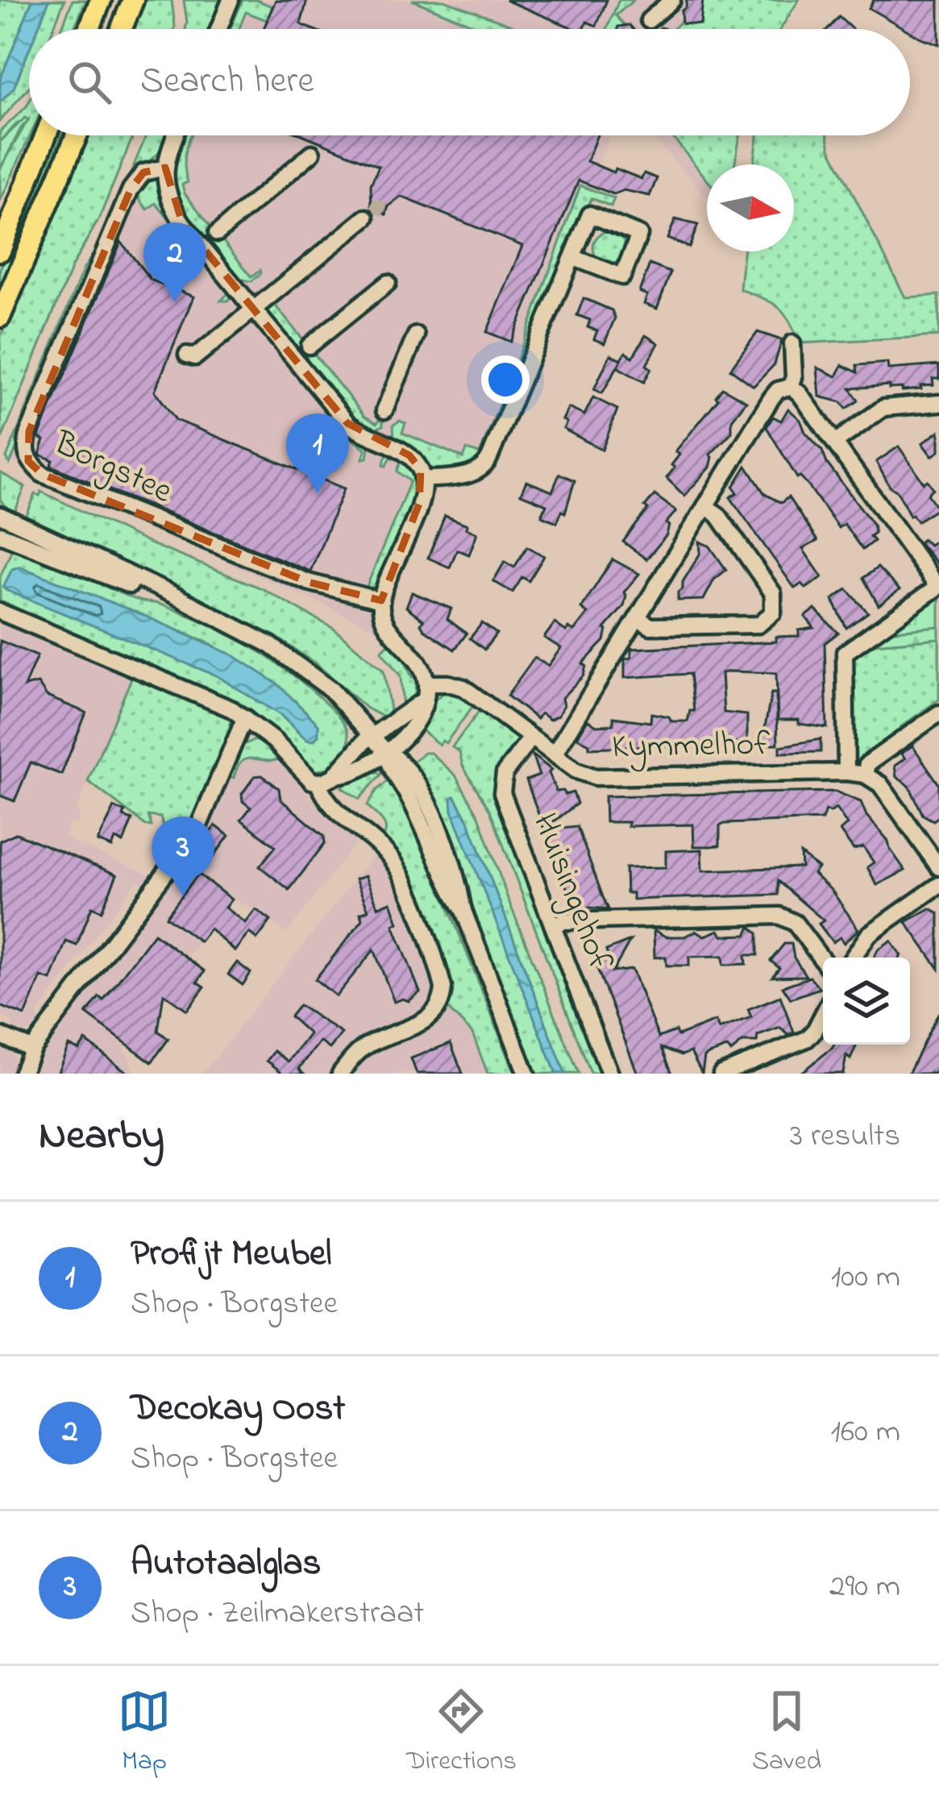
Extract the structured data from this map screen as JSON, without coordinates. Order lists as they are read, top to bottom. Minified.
{"streets":{"street":["Borgstee","Kymmelhof","Huisingehof"]},"crossings":[["Kymmelhof","Huisingehof"]],"north":"right","page":{"search":"Search here","pins":["2","1","3"],"heading":["Nearby","3 results"],"list":[{"mark":"1","name":"Profijt Meubel","note":"Shop · Borgstee","value":"100 m"},{"mark":"2","name":"Decokay Oost","note":"Shop · Borgstee","value":"160 m"},{"mark":"3","name":"Autotaalglas","note":"Shop · Zeilmakerstraat","value":"290 m"}],"nav":["Map","Directions","Saved"]}}
